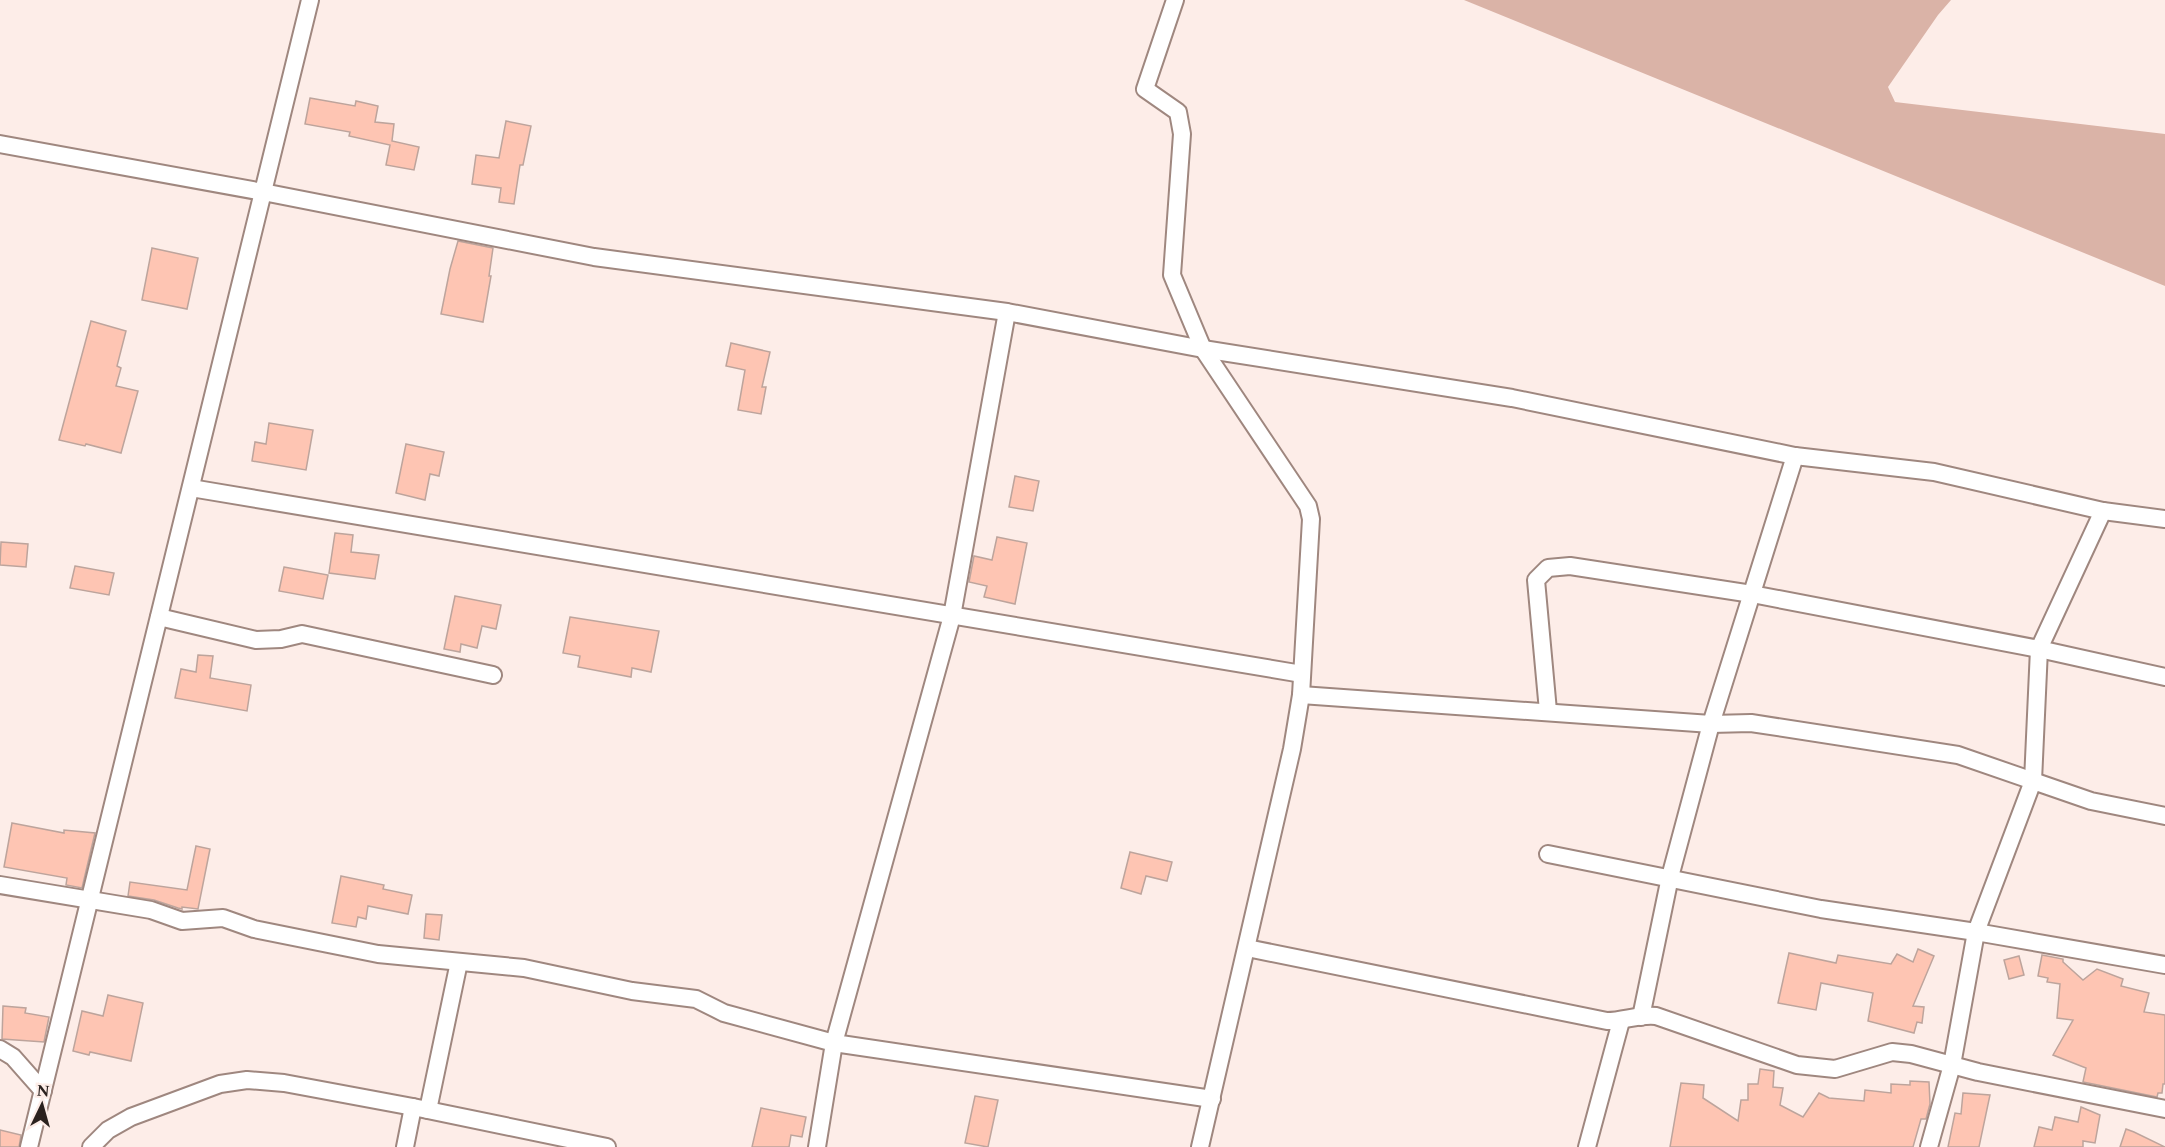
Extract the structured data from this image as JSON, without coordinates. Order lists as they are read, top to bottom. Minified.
{"north":"top"}
